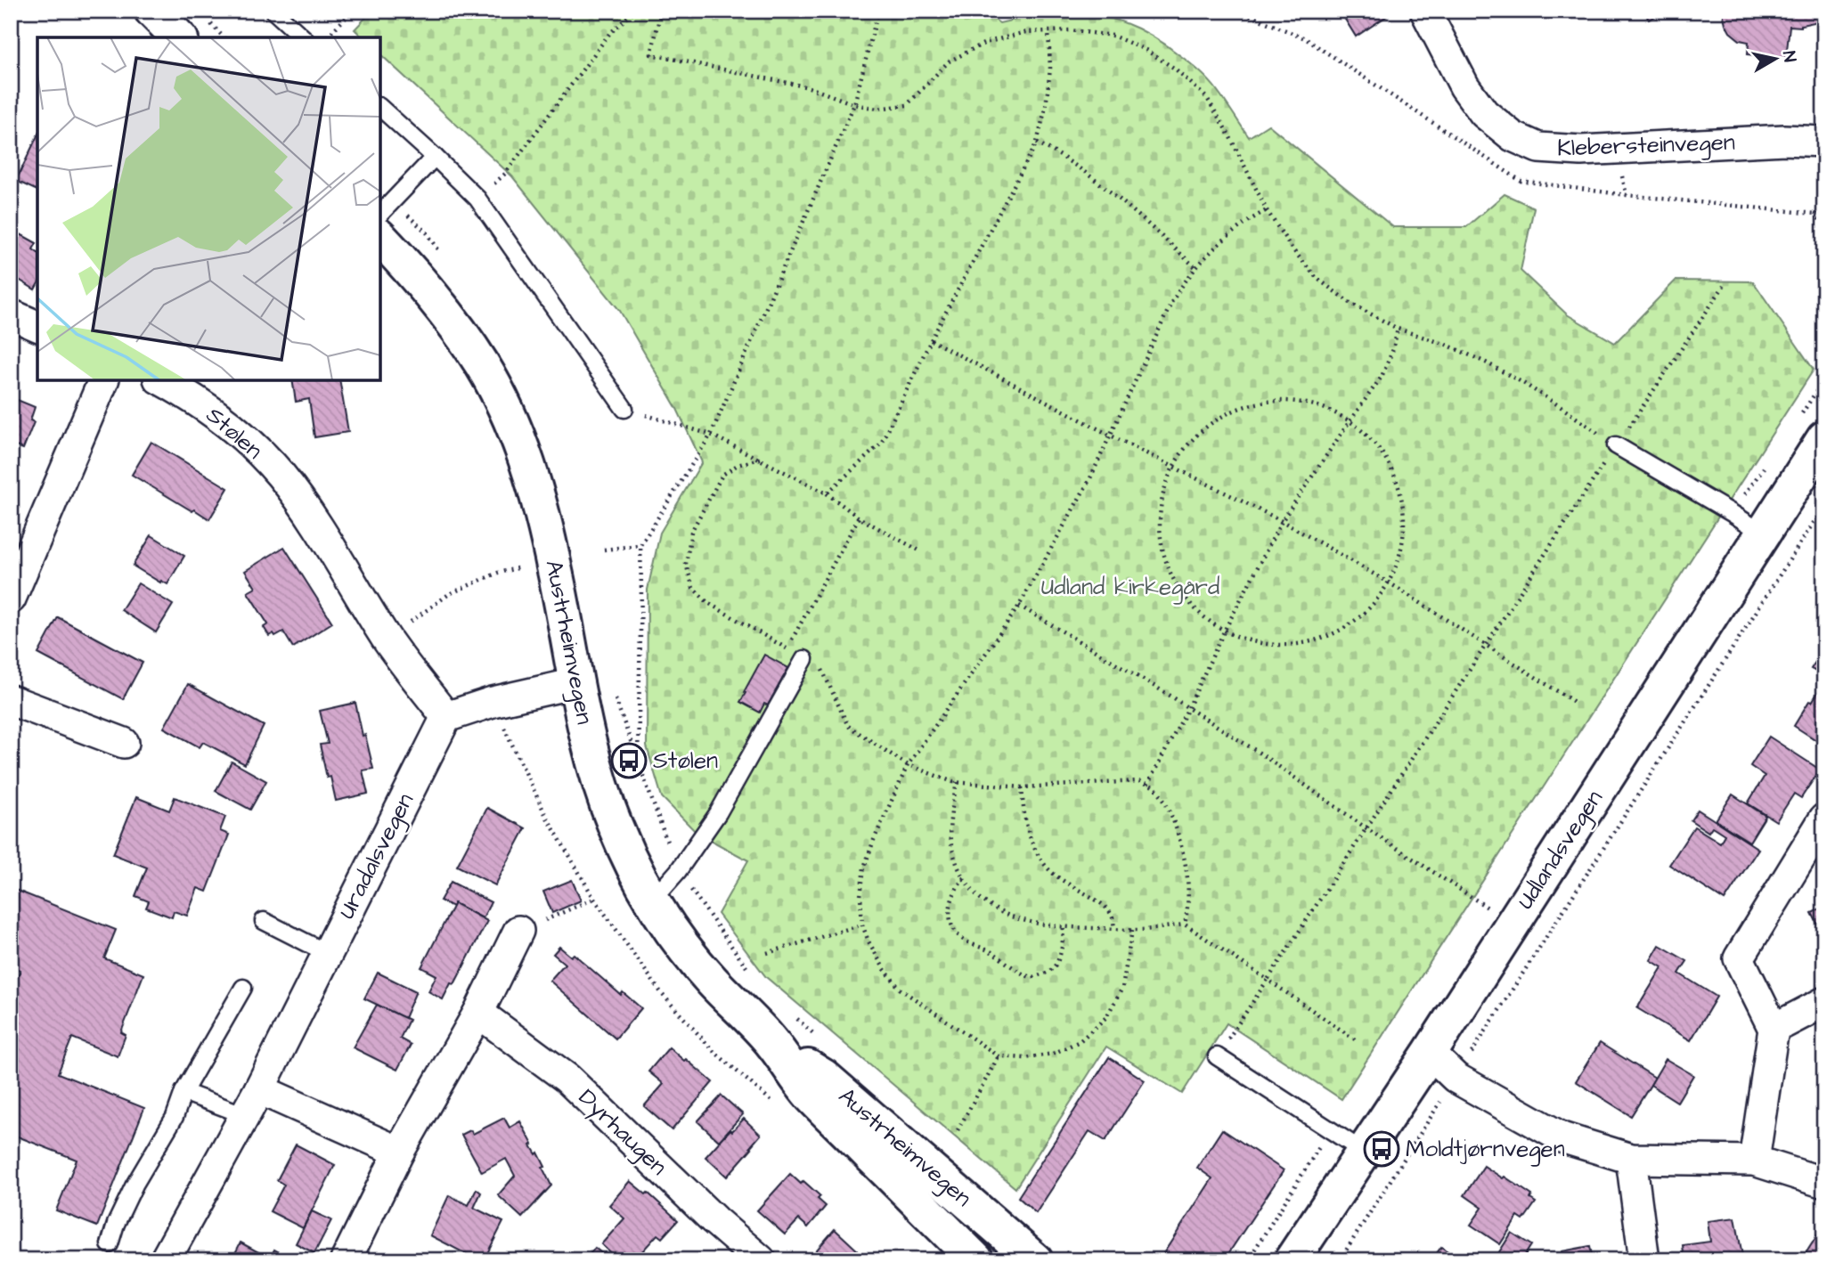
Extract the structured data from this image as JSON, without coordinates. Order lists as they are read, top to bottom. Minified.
{"streets":{"main road":["Austrheimvegen","Udlandsvegen"],"street":["Klebersteinvegen","Stølen","Uradalsvegen","Dyrhaugen"]},"crossings":[["Stølen","Uradalsvegen"]],"parks":["Udland kirkegård"],"places":{"bus stop":["Stølen","Moldtjørnvegen"]},"north":"right"}
